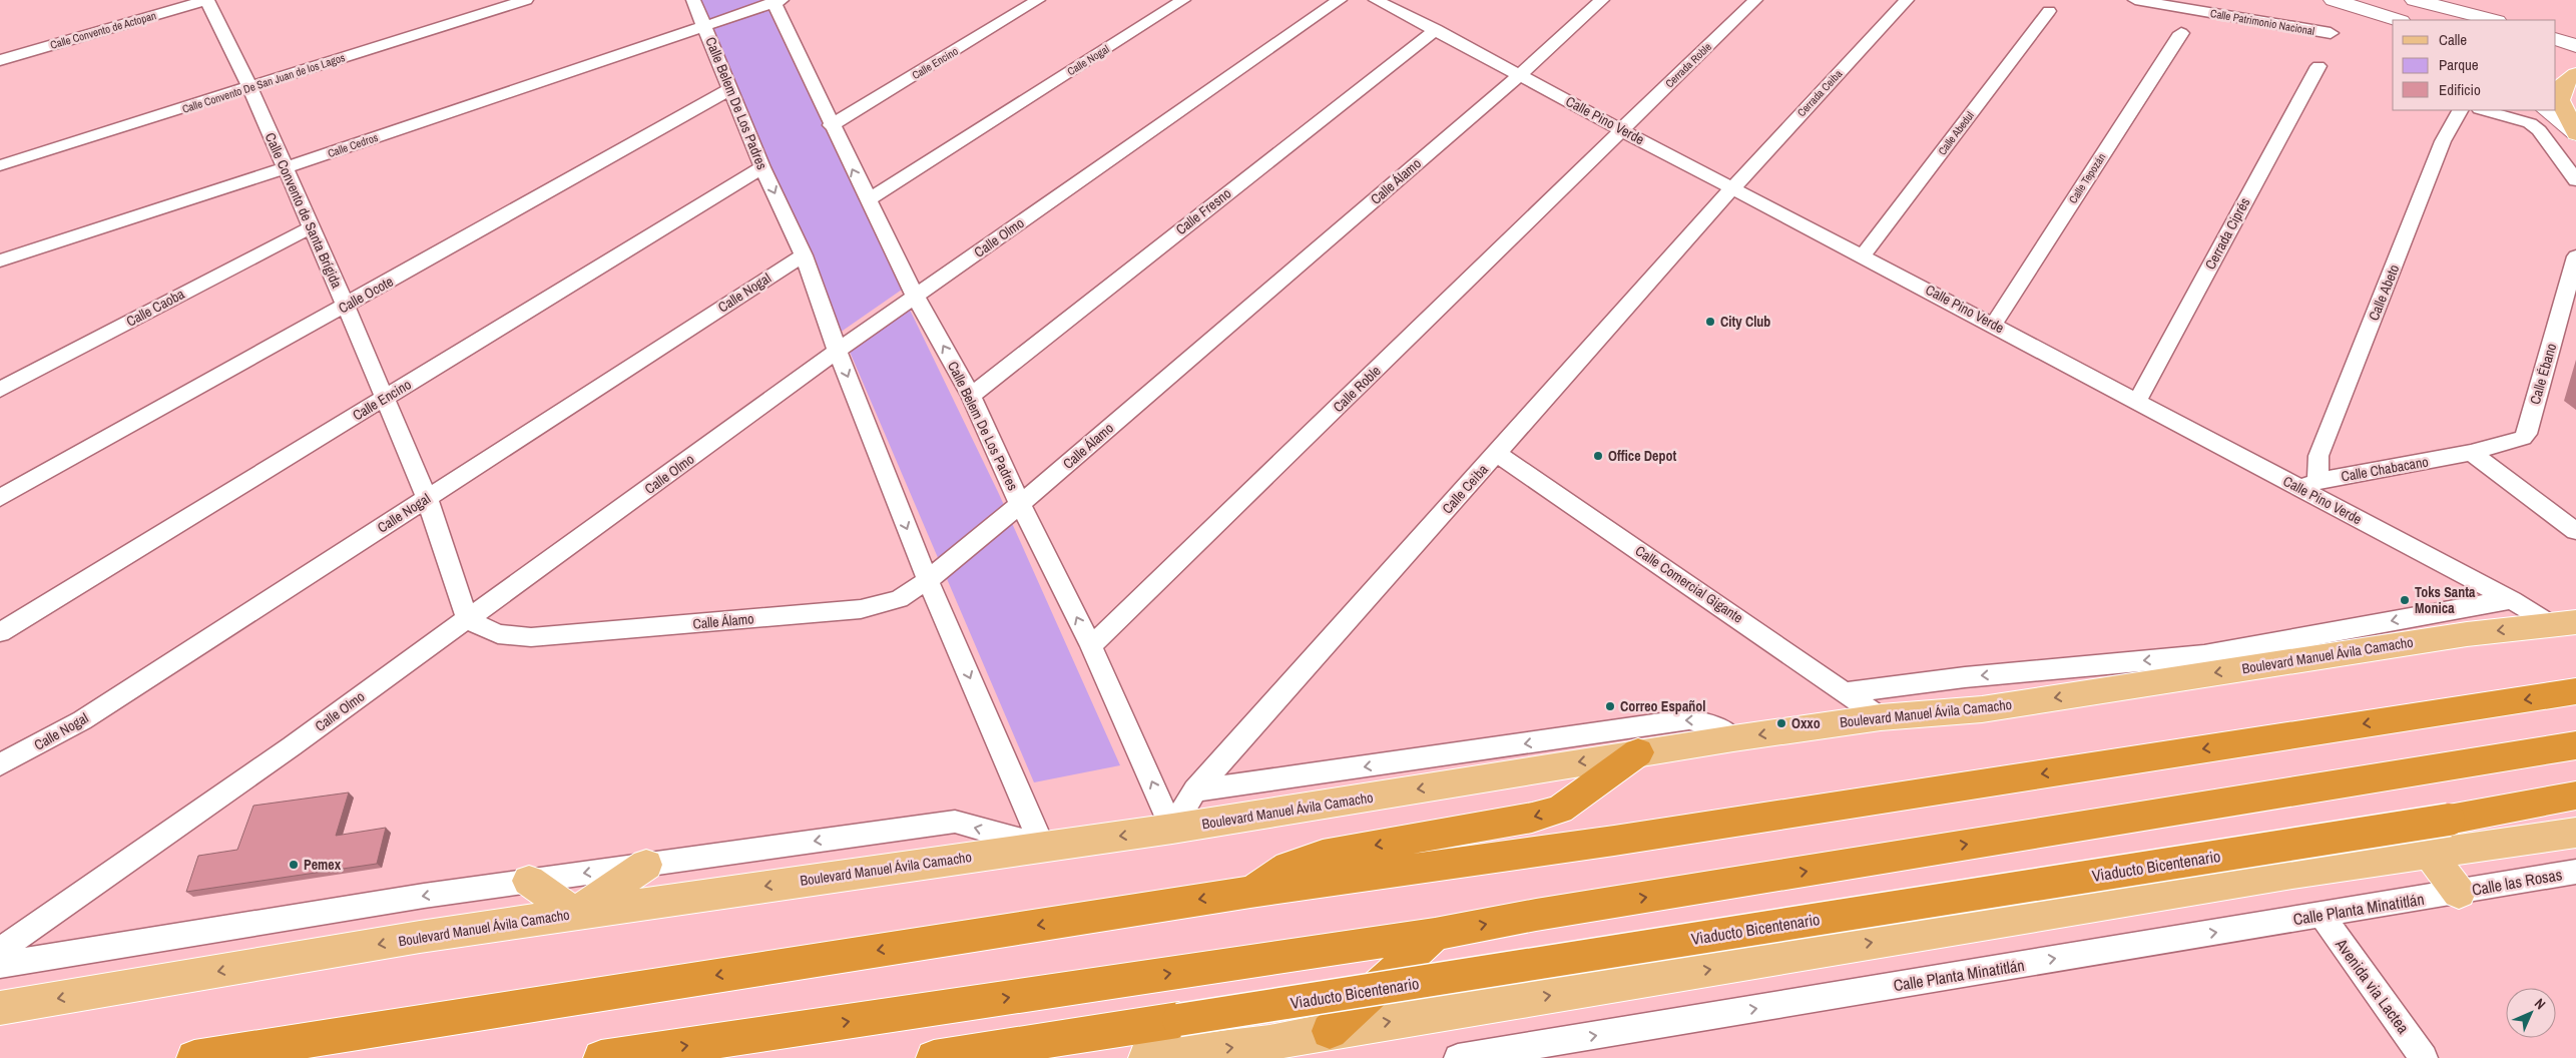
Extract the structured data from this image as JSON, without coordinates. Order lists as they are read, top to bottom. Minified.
{"streets":{"highway":["Viaducto Bicentenario"],"main road":["Boulevard Manuel Ávila Camacho"],"street":["Calle Patrimonio Nacional","Calle Convento de Actopan","Calle Nogal","Calle Encino","Cerrada Roble","Calle Convento De San Juan de los Lagos","Cerrada Ceiba","Calle Belem De Los Padres","Calle Pino Verde","Calle Abedul","Calle Cedros","Calle Tepozán","Calle Álamo","Calle Convento de Santa Brígida","Calle Fresno","Cerrada Ciprés","Calle Olmo","Calle Abeto","Calle Ocote","Calle Caoba","Calle Ébano","Calle Roble","Calle Chabacano","Calle Ceiba","Calle Comercial Gigante","Calle las Rosas","Calle Planta Minatitlán","Avenida via Lactea"]},"crossings":[["Calle Convento de Actopan","Calle Convento de Santa Brígida"],["Calle Nogal","Calle Belem De Los Padres"],["Calle Nogal","Calle Convento de Santa Brígida"],["Calle Encino","Calle Belem De Los Padres"],["Calle Encino","Calle Convento de Santa Brígida"],["Cerrada Roble","Calle Pino Verde"],["Cerrada Roble","Calle Roble"],["Calle Convento De San Juan de los Lagos","Calle Convento de Santa Brígida"],["Cerrada Ceiba","Calle Pino Verde"],["Cerrada Ceiba","Calle Ceiba"],["Calle Belem De Los Padres","Calle Cedros"],["Calle Belem De Los Padres","Calle Álamo"],["Calle Belem De Los Padres","Calle Fresno"],["Calle Belem De Los Padres","Calle Olmo"],["Calle Belem De Los Padres","Calle Ocote"],["Calle Belem De Los Padres","Calle Roble"],["Calle Belem De Los Padres","Calle Ceiba"],["Calle Belem De Los Padres","Boulevard Manuel Ávila Camacho"],["Calle Pino Verde","Calle Abedul"],["Calle Pino Verde","Calle Tepozán"],["Calle Pino Verde","Calle Álamo"],["Calle Pino Verde","Calle Fresno"],["Calle Pino Verde","Cerrada Ciprés"],["Calle Pino Verde","Calle Abeto"],["Calle Pino Verde","Calle Roble"],["Calle Pino Verde","Calle Chabacano"],["Calle Pino Verde","Calle Ceiba"],["Calle Pino Verde","Boulevard Manuel Ávila Camacho"],["Calle Cedros","Calle Convento de Santa Brígida"],["Calle Álamo","Calle Convento de Santa Brígida"],["Calle Álamo","Calle Olmo"],["Calle Convento de Santa Brígida","Calle Olmo"],["Calle Convento de Santa Brígida","Calle Ocote"],["Calle Convento de Santa Brígida","Calle Caoba"],["Calle Abeto","Calle Chabacano"],["Calle Ébano","Calle Chabacano"],["Calle Ceiba","Calle Comercial Gigante"],["Calle Ceiba","Boulevard Manuel Ávila Camacho"],["Calle Comercial Gigante","Boulevard Manuel Ávila Camacho"],["Calle las Rosas","Calle Planta Minatitlán"],["Calle Planta Minatitlán","Avenida via Lactea"]],"one_way":["Calle Planta Minatitlán"],"places":["City Club","Office Depot","Toks Santa Monica","Correo Español","Oxxo","Pemex"],"legend":["Calle","Parque","Edificio"],"north":"top right"}
